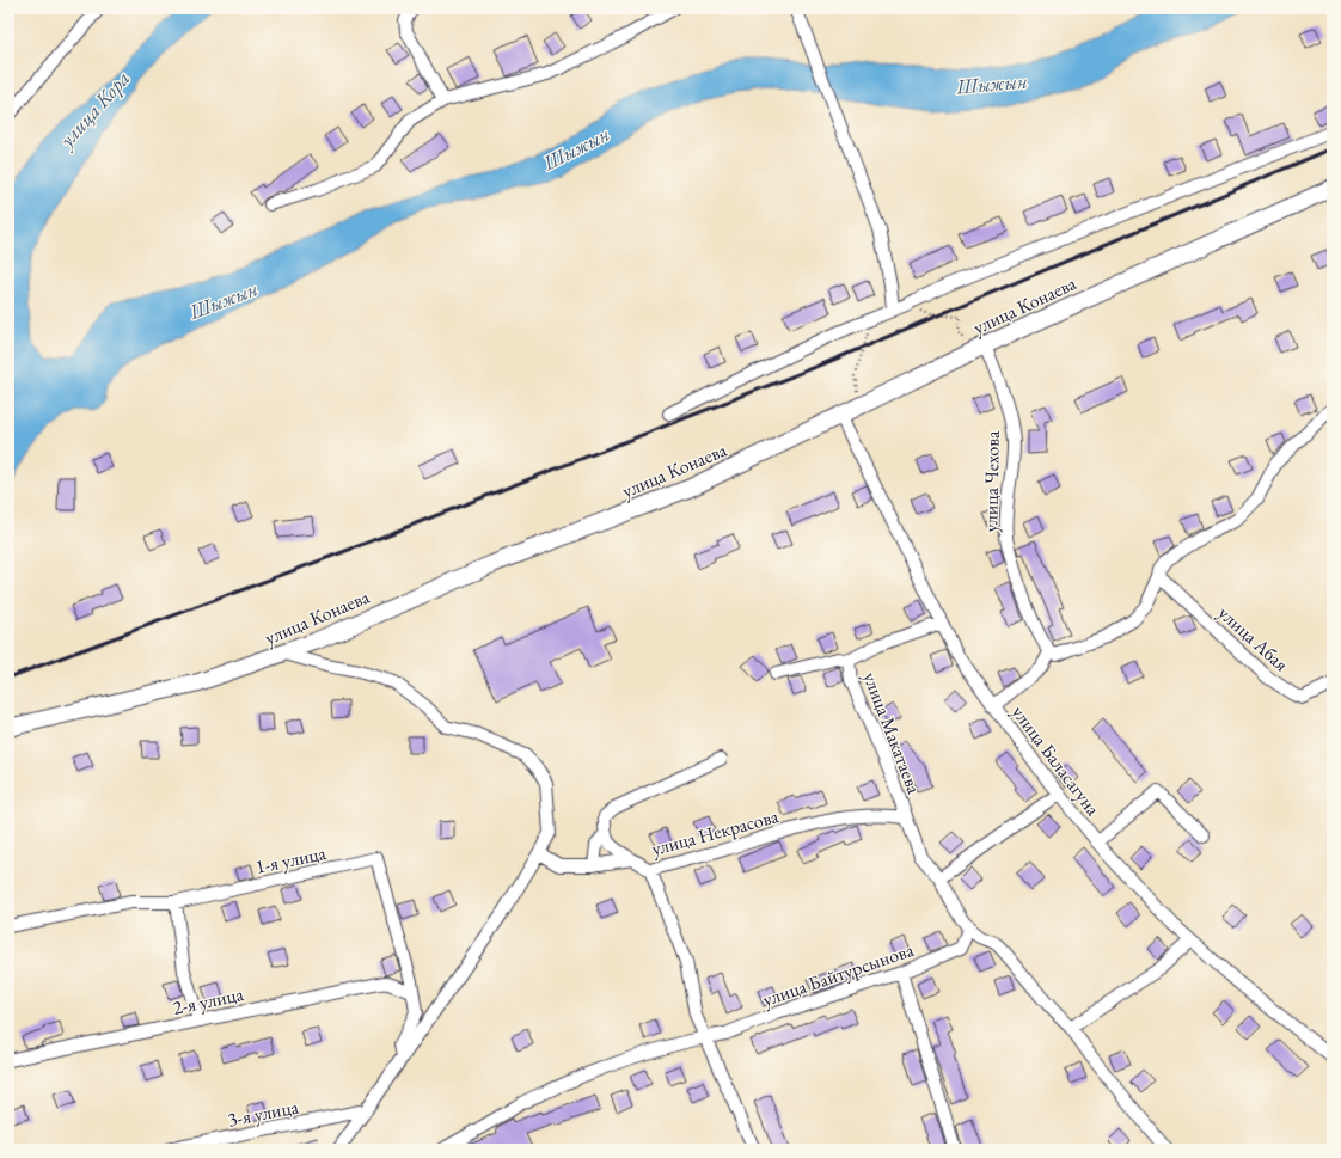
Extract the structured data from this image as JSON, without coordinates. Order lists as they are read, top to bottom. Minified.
{"streets":{"street":["улица Конаева","улица Чехова","улица Абая","улица Макатаева","улица Баласагуна","улица Некрасова","1-я улица","улица Байтурсынова","2-я улица","3-я улица"]},"crossings":[["улица Конаева","улица Чехова"],["улица Конаева","улица Баласагуна"],["улица Макатаева","улица Баласагуна"],["улица Макатаева","улица Некрасова"],["улица Макатаева","улица Байтурсынова"],["1-я улица","2-я улица"]],"water":["Шыжын","улица Кора"]}
